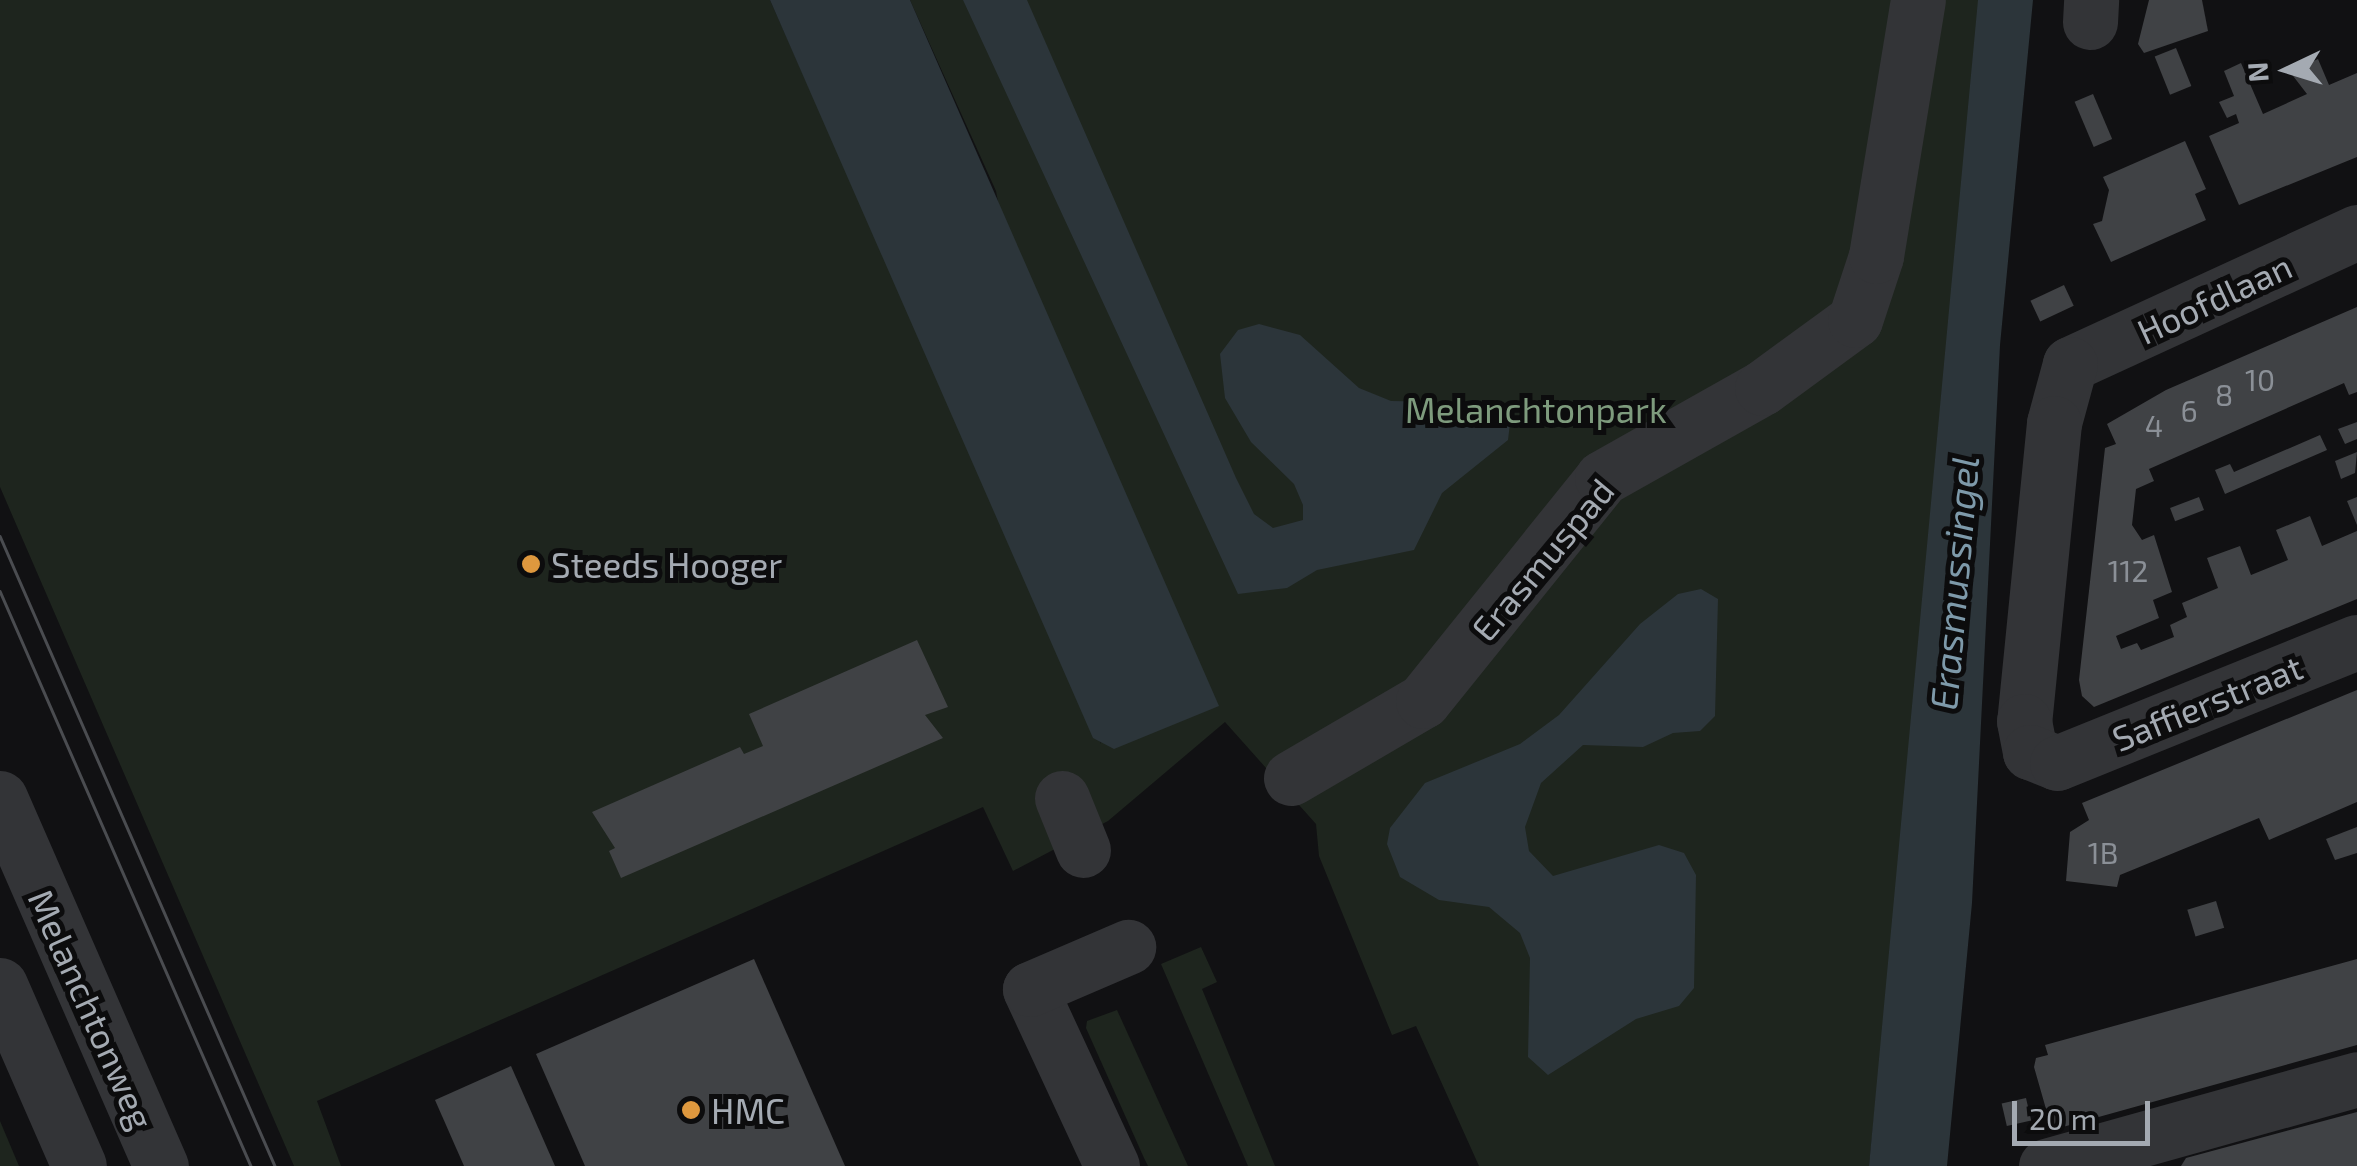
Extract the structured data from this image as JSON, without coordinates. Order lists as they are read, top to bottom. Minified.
{"streets":{"street":["Hoofdlaan","Erasmuspad","Saffierstraat","Melanchtonweg"]},"crossings":[["Hoofdlaan","Saffierstraat"]],"water":["Erasmussingel"],"parks":["Melanchtonpark"],"places":["Steeds Hooger","HMC"],"house_numbers":["10","8","6","4","112","1B"],"scale_bar":"20 m","north":"left"}
